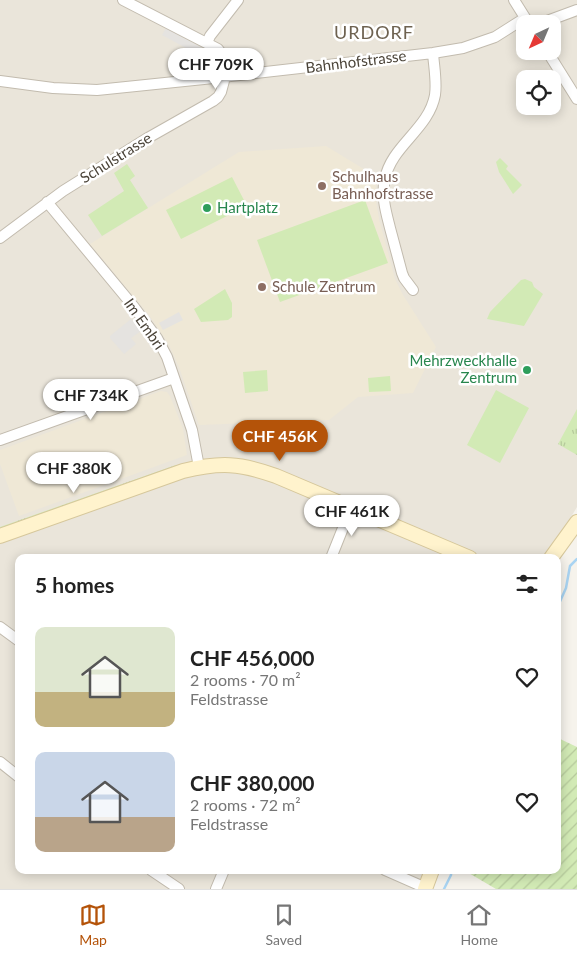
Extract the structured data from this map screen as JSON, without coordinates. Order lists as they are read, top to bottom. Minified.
{"streets":{"street":["Bahnhofstrasse","Schulstrasse","Im Embri"]},"crossings":[["Bahnhofstrasse","Schulstrasse"],["Schulstrasse","Im Embri"]],"districts":["URDORF"],"places":["Schulhaus Bahnhofstrasse","Hartplatz","Schule Zentrum","Mehrzweckhalle Zentrum"],"north":"bottom left","page":{"price":["CHF 709K","CHF 734K","CHF 456K","CHF 380K","CHF 461K"],"heading":"5 homes","list":[{"name":"CHF 456,000","note":"2 rooms · 70 m² · Feldstrasse"},{"name":"CHF 380,000","note":"2 rooms · 72 m² · Feldstrasse"}],"tabs":["Map","Saved","Home"]}}
